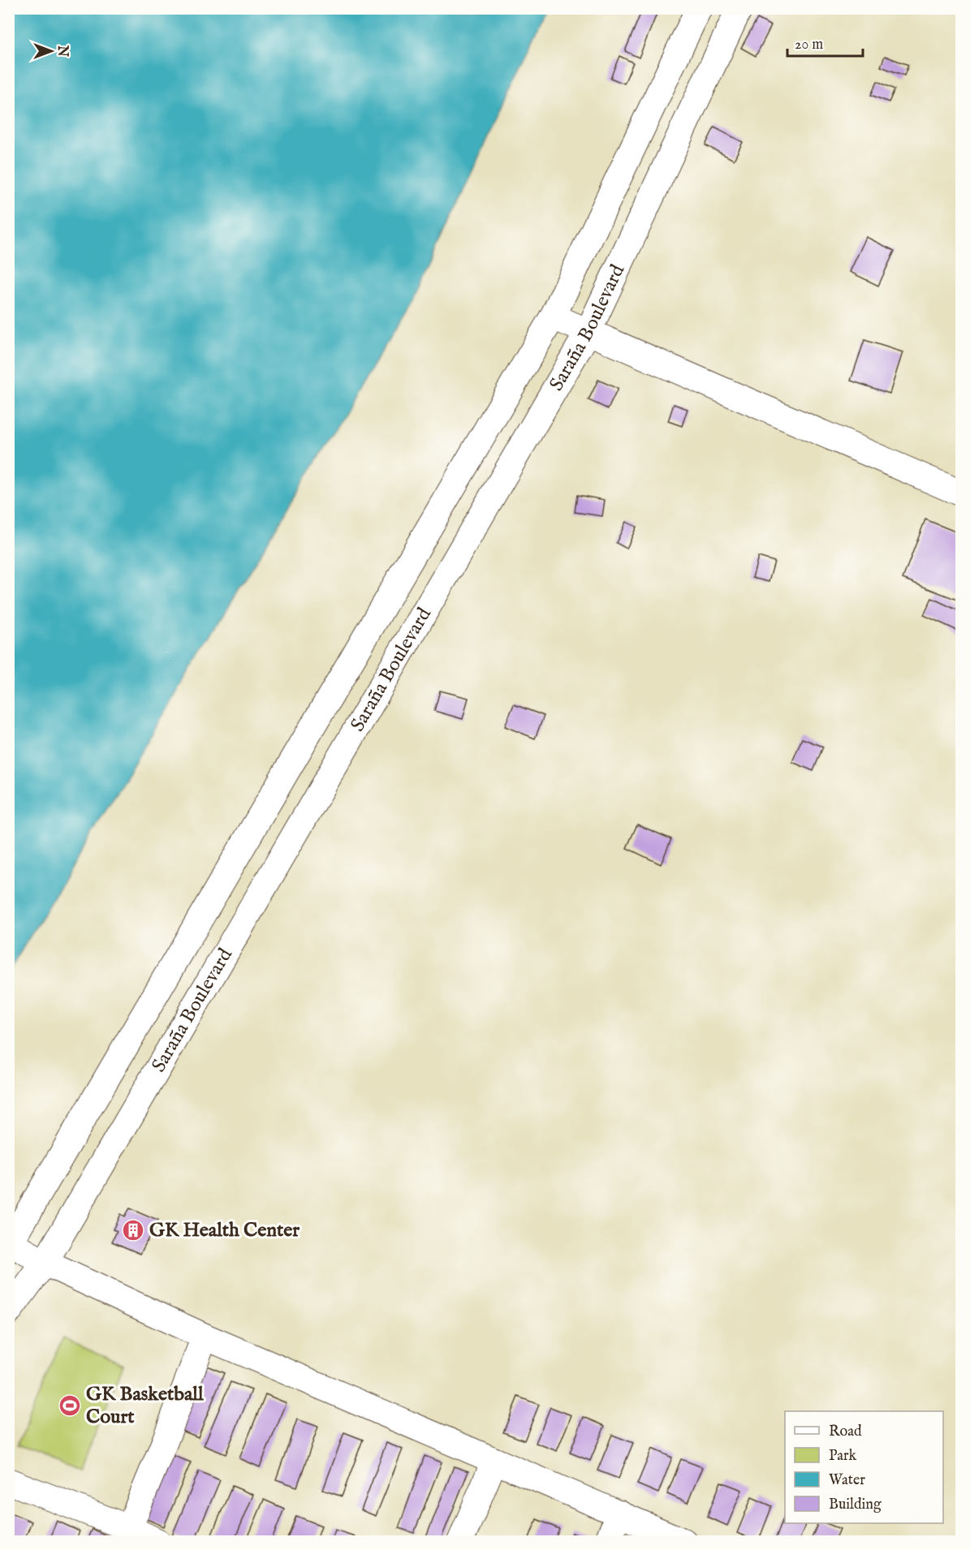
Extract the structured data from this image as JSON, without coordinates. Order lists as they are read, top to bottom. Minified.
{"streets":{"street":["Saraña Boulevard"]},"places":{"building":["GK Health Center"],"sports":["GK Basketball Court"]},"legend":["Road","Park","Water","Building"],"scale_bar":"20 m","north":"right"}
